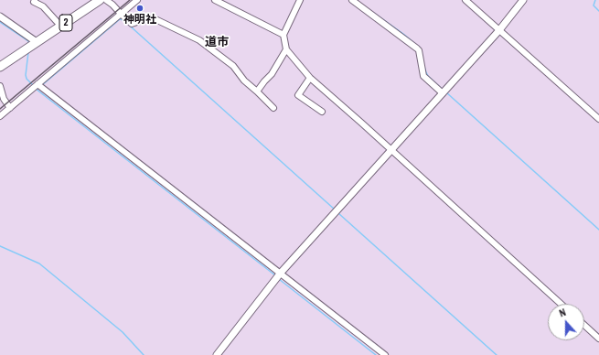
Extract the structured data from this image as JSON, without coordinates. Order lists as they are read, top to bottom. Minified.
{"streets":{"main road":["2"]},"districts":["道市"],"places":["神明社"],"north":"top"}
